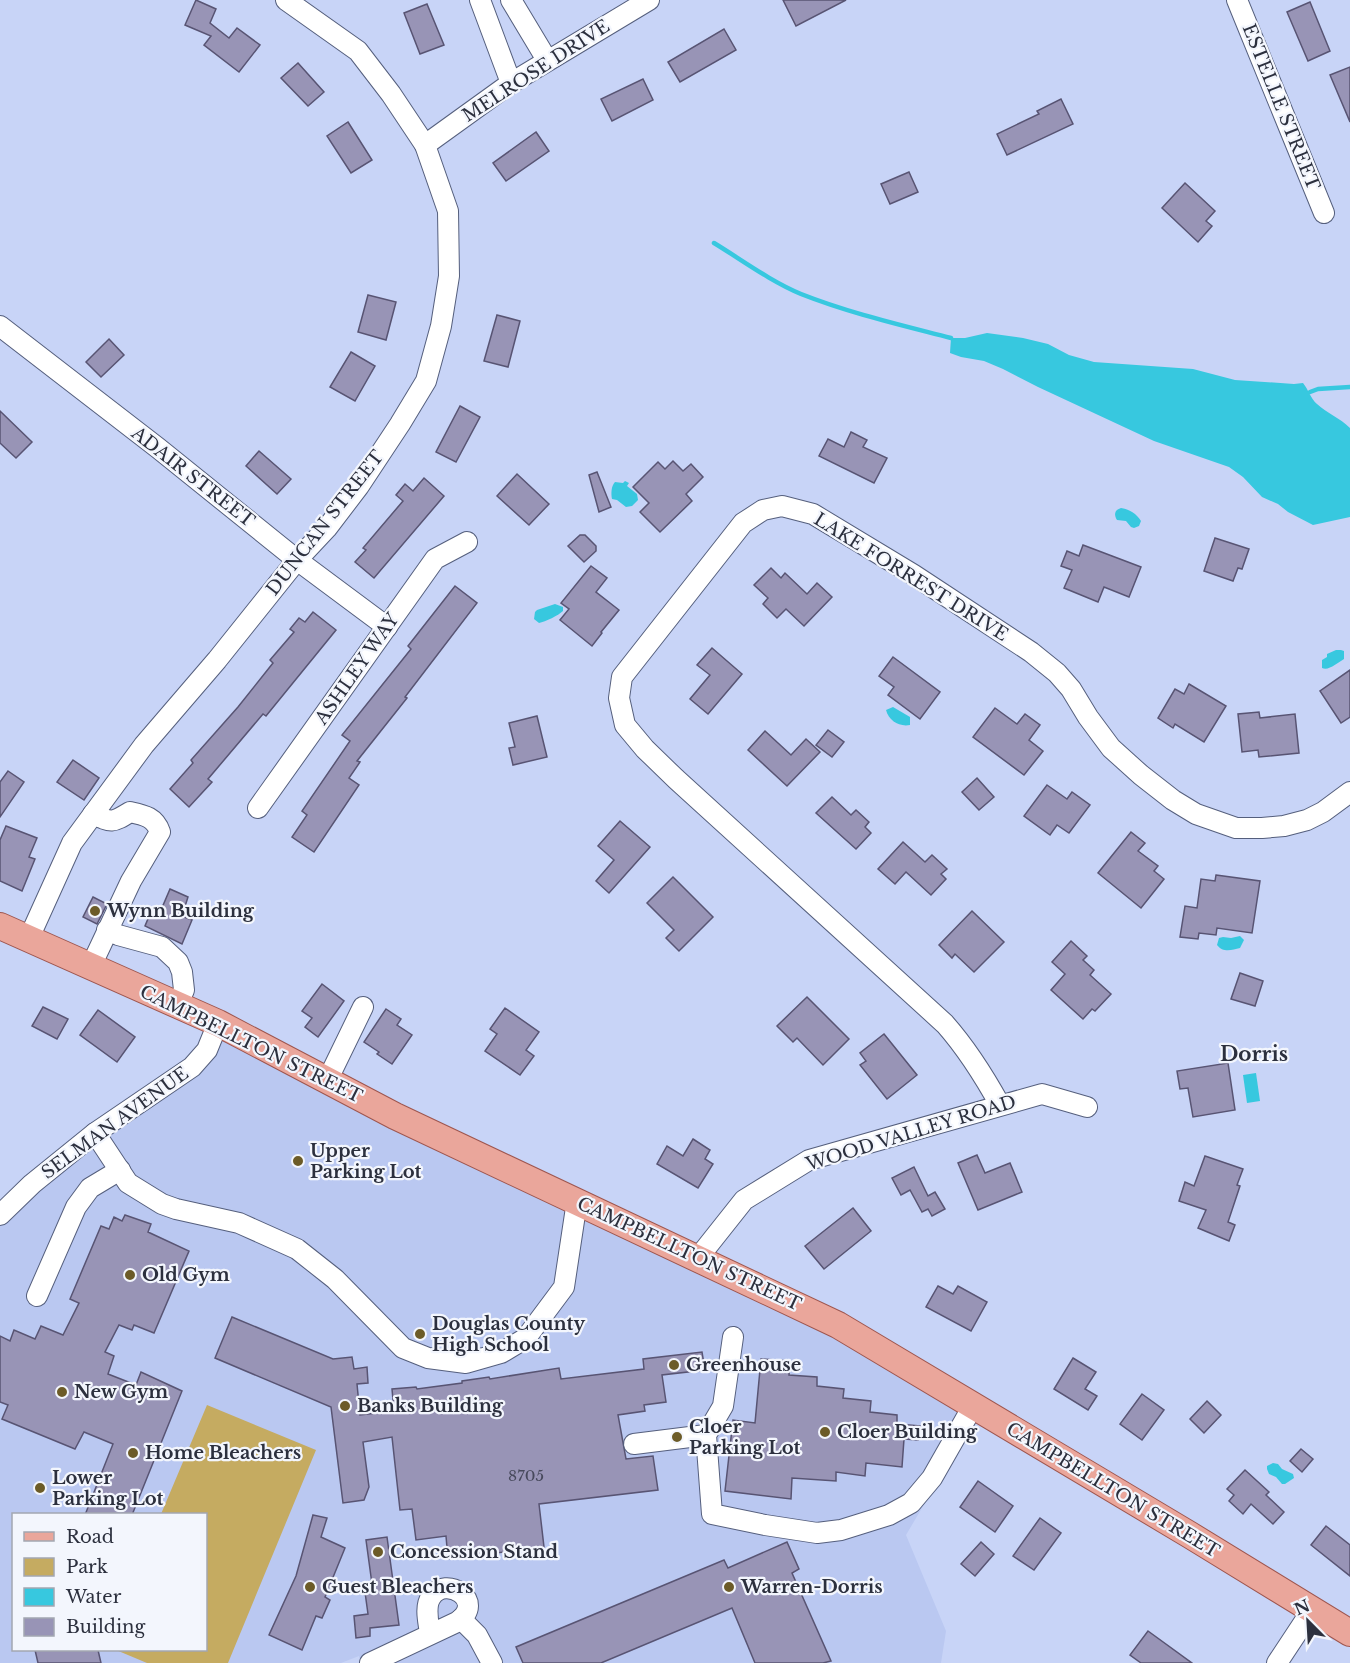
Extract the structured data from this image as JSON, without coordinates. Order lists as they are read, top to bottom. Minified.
{"streets":{"main road":["CAMPBELLTON STREET"],"street":["MELROSE DRIVE","ESTELLE STREET","ADAIR STREET","DUNCAN STREET","LAKE FORREST DRIVE","ASHLEY WAY","SELMAN AVENUE","WOOD VALLEY ROAD"]},"crossings":[["MELROSE DRIVE","DUNCAN STREET"],["ADAIR STREET","DUNCAN STREET"],["ADAIR STREET","ASHLEY WAY"],["DUNCAN STREET","CAMPBELLTON STREET"],["LAKE FORREST DRIVE","WOOD VALLEY ROAD"],["CAMPBELLTON STREET","SELMAN AVENUE"],["CAMPBELLTON STREET","WOOD VALLEY ROAD"]],"districts":["Dorris"],"places":["Wynn Building","Upper Parking Lot","Old Gym","Douglas County High School","Greenhouse","New Gym","Banks Building","Cloer Building","Cloer Parking Lot","Home Bleachers","Lower Parking Lot","Concession Stand","Guest Bleachers","Warren-Dorris"],"house_numbers":["8705"],"legend":["Road","Park","Water","Building"],"north":"top left"}
